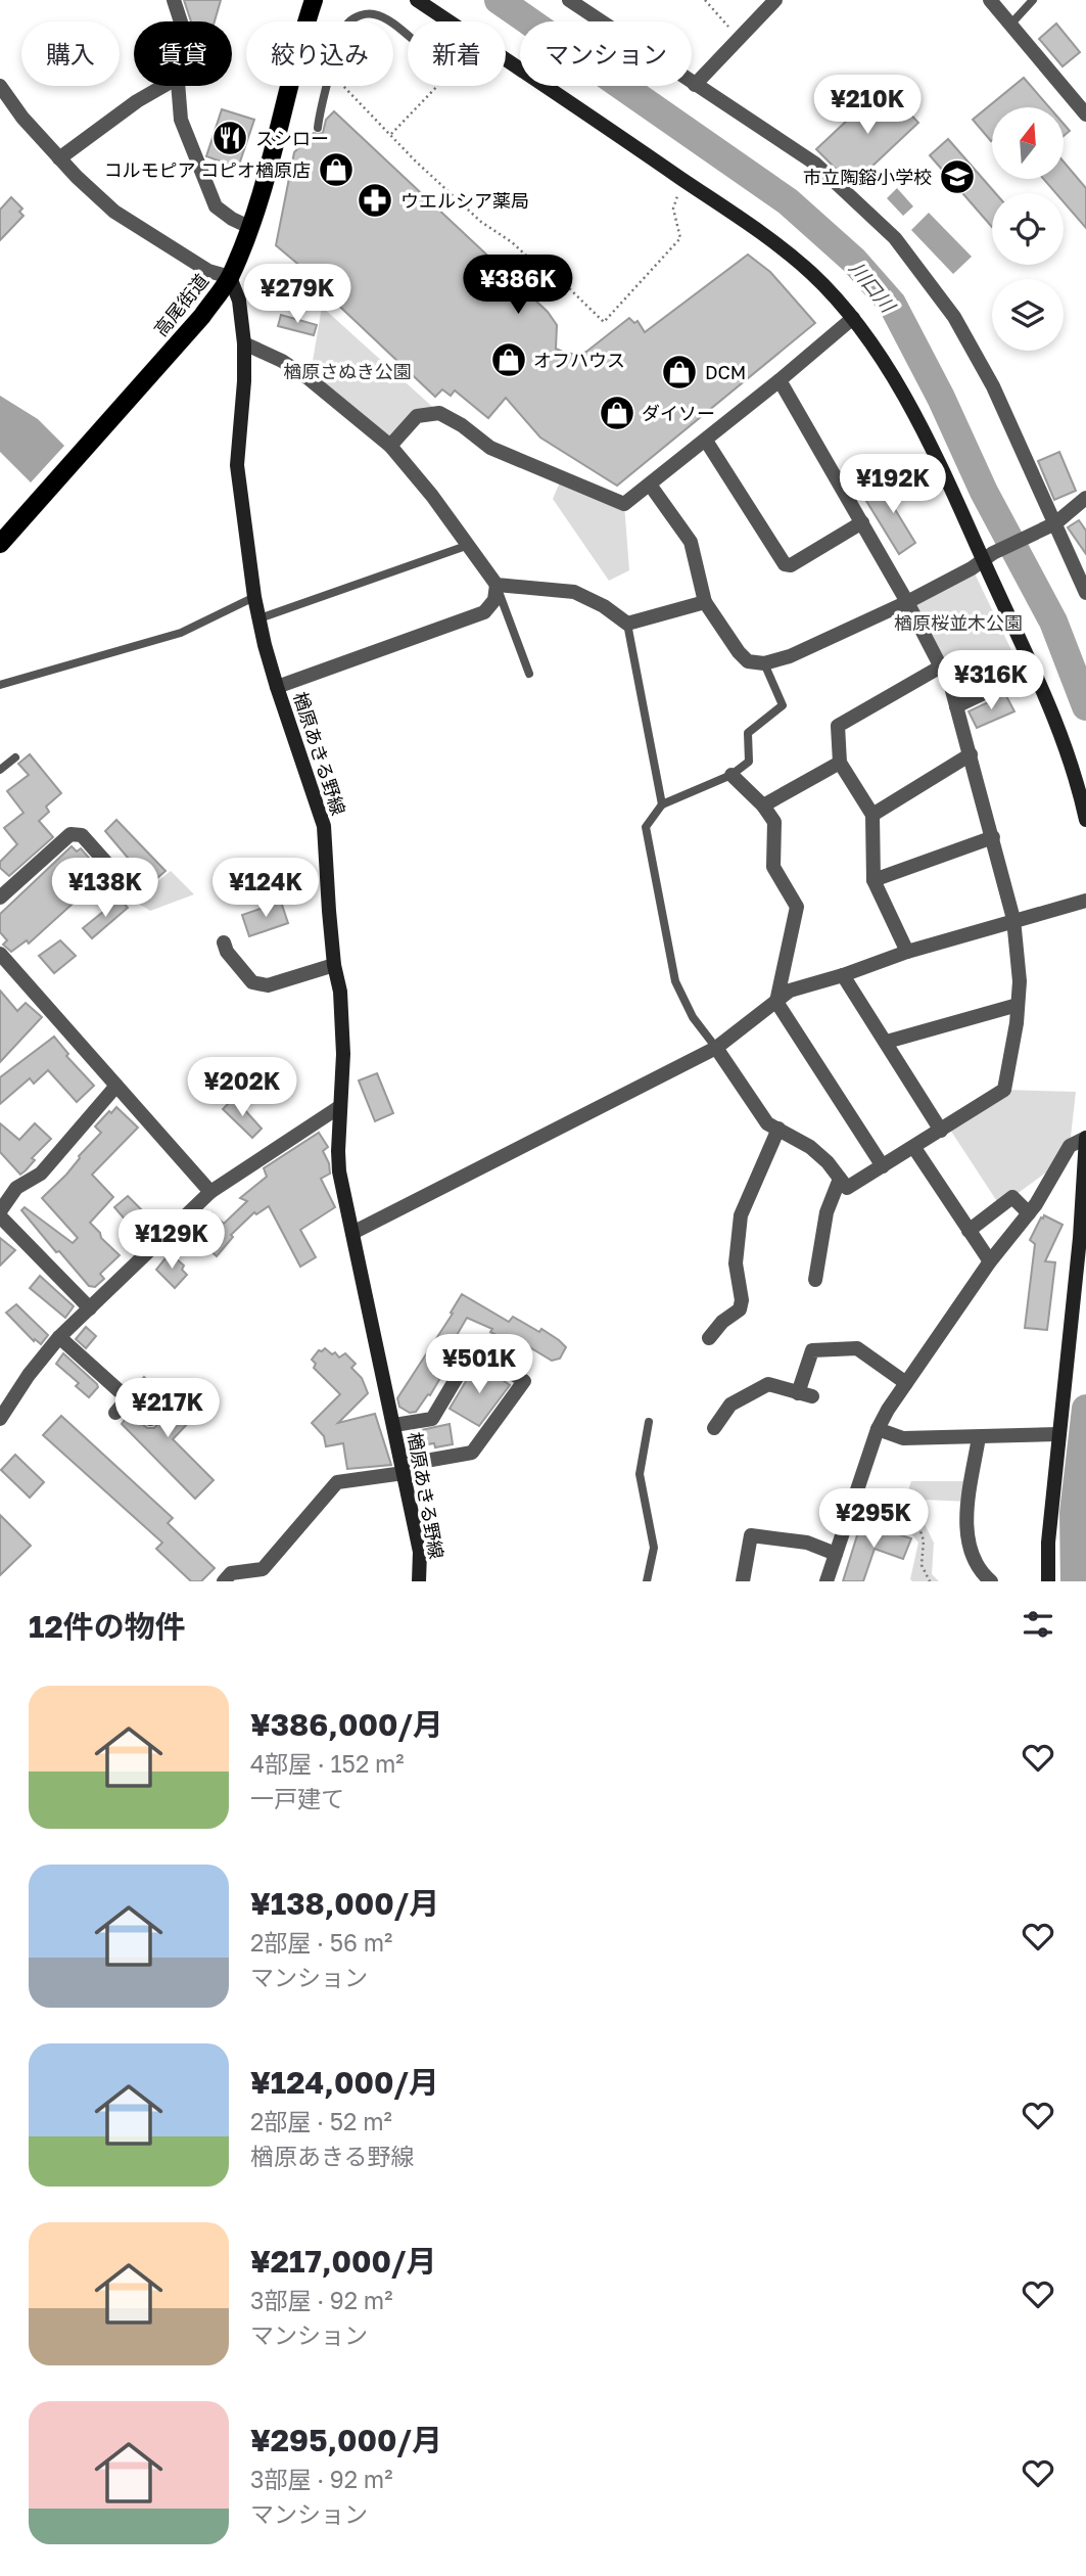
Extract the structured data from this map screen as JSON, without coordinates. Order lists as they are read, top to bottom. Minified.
{"streets":{"main road":["高尾街道"],"street":["楢原あきる野線"]},"crossings":[["高尾街道","楢原あきる野線"]],"water":["川口川"],"parks":["楢原さぬき公園","楢原桜並木公園"],"places":{"restaurant":["スシロー"],"shop":["コルモピア コピオ楢原店","オフハウス","DCM","ダイソー"],"school or university":["市立陶鎔小学校"],"pharmacy":["ウエルシア薬局"]},"north":"top","page":{"chip":["購入","賃貸","絞り込み","新着","マンション"],"price":["¥210K","¥386K","¥279K","¥192K","¥316K","¥138K","¥124K","¥202K","¥129K","¥501K","¥217K","¥295K"],"heading":"12件の物件","list":[{"name":"¥386,000/月","note":"4部屋 · 152 m² · 一戸建て"},{"name":"¥138,000/月","note":"2部屋 · 56 m² · マンション"},{"name":"¥124,000/月","note":"2部屋 · 52 m² · 楢原あきる野線"},{"name":"¥217,000/月","note":"3部屋 · 92 m² · マンション"},{"name":"¥295,000/月","note":"3部屋 · 92 m² · マンション"}]}}
